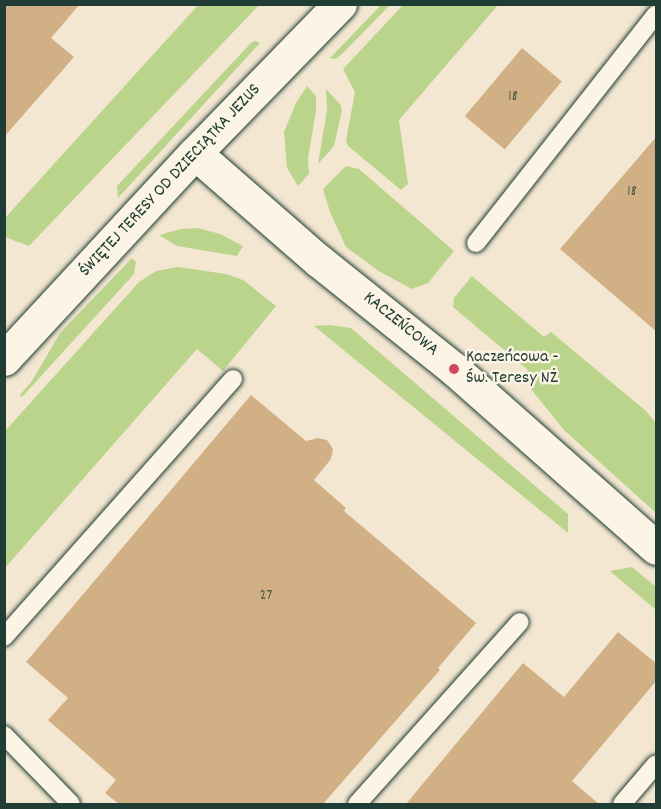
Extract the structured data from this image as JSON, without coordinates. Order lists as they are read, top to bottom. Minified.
{"streets":{"street":["ŚWIĘTEJ TERESY OD DZIECIĄTKA JEZUS","KACZEŃCOWA"]},"crossings":[["ŚWIĘTEJ TERESY OD DZIECIĄTKA JEZUS","KACZEŃCOWA"]],"places":["Kaczeńcowa - Św. Teresy NŻ"],"house_numbers":["18","18","27"]}
